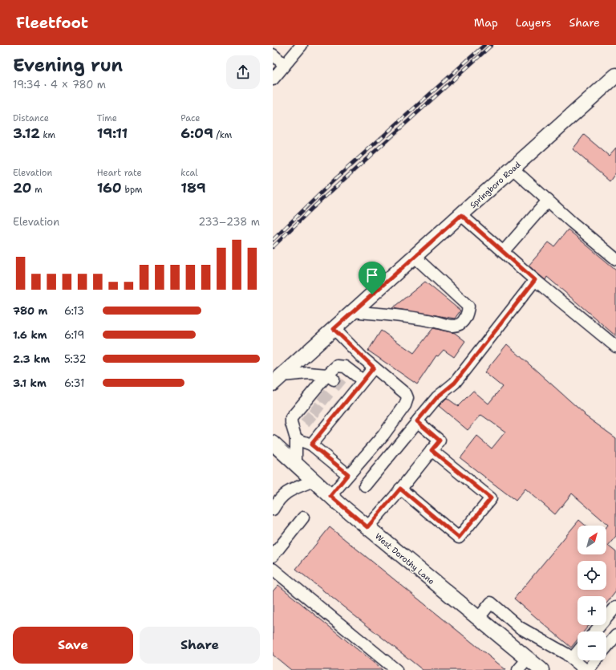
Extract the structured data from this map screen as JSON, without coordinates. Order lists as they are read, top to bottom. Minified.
{"streets":{"main road":["Springboro Road","West Dorothy Lane"]},"north":"top right","page":{"header":"Fleetfoot","nav":["Map","Layers","Share"],"heading":["Evening run","19:34 · 4 × 780 m"],"stats":[["Distance","3.12 km"],["Time","19:11"],["Pace","6:09 /km"],["Elevation","20 m"],["Heart rate","160 bpm"],["kcal","189"]],"chart":["Elevation","233–238 m"],"list":[{"name":"780 m","note":"6:13"},{"name":"1.6 km","note":"6:19"},{"name":"2.3 km","note":"5:32"},{"name":"3.1 km","note":"6:31"}],"map_buttons":["+","−"],"buttons":["Save","Share"]}}
